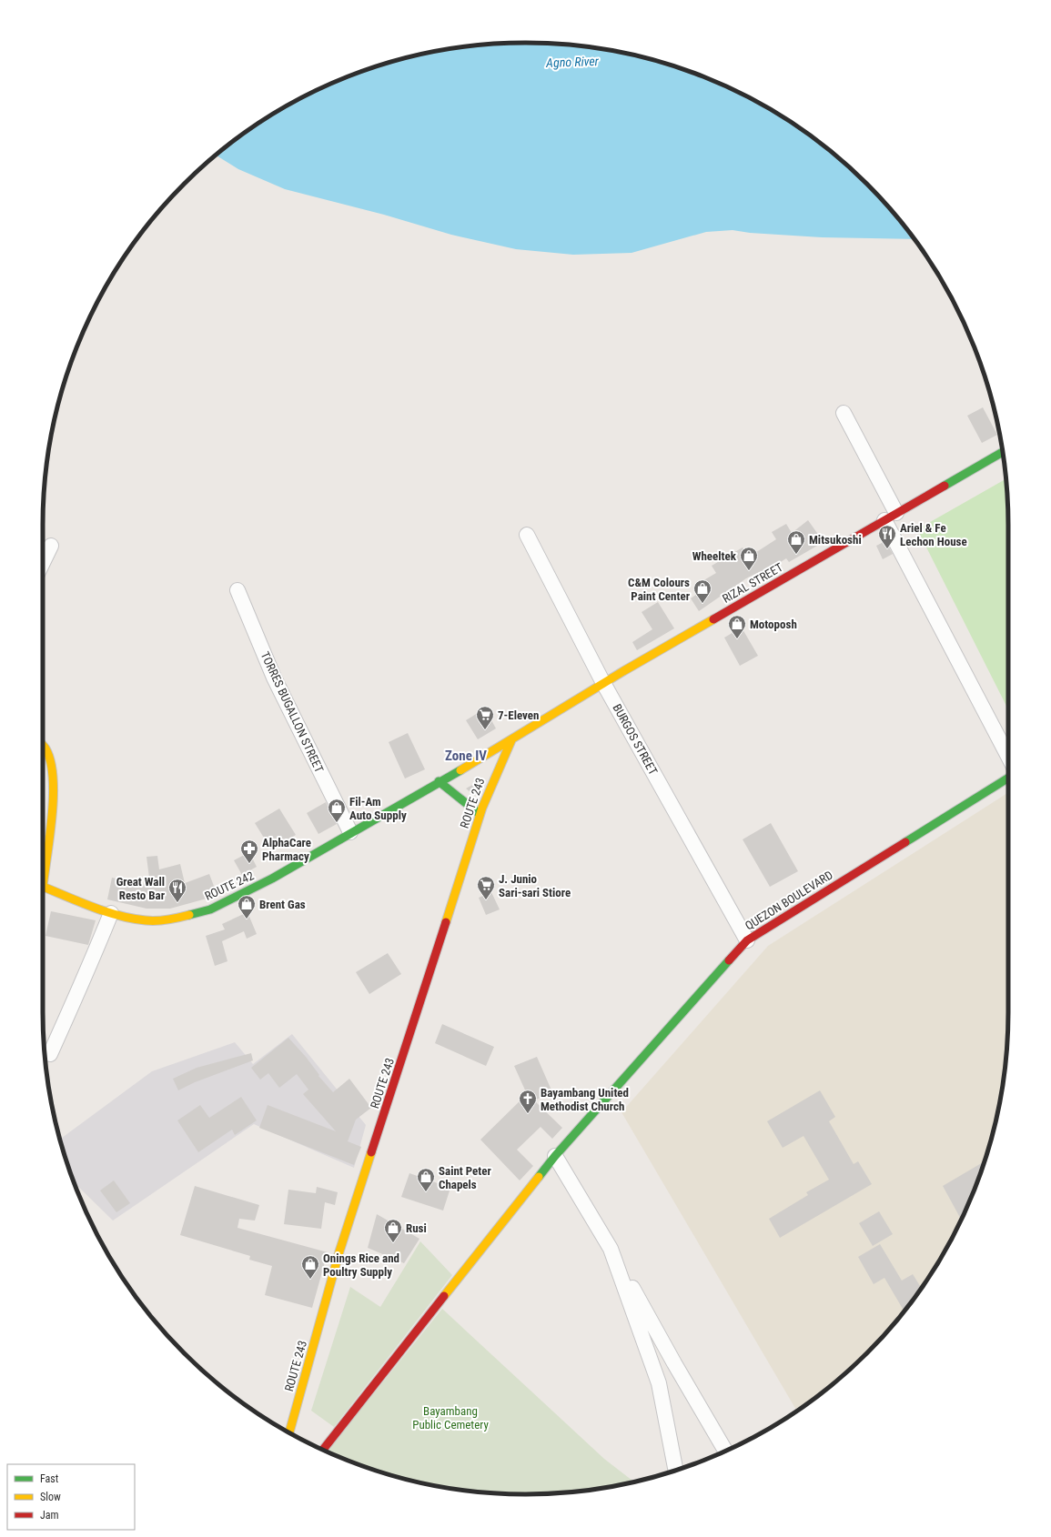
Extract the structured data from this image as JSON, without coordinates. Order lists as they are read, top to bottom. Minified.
{"streets":{"main road":["RIZAL STREET","ROUTE 243","ROUTE 242","QUEZON BOULEVARD"],"street":["TORRES BUGALLON STREET","BURGOS STREET"]},"crossings":[["RIZAL STREET","BURGOS STREET"],["RIZAL STREET","ROUTE 243"],["RIZAL STREET","ROUTE 242"],["TORRES BUGALLON STREET","ROUTE 242"],["BURGOS STREET","QUEZON BOULEVARD"],["ROUTE 243","ROUTE 242"]],"districts":["Zone IV"],"water":["Agno River"],"parks":["Bayambang Public Cemetery"],"places":{"restaurant":["Ariel & Fe Lechon House","Great Wall Resto Bar"],"shop":["Mitsukoshi","Wheeltek","C&M Colours Paint Center","Motoposh","Fil-Am Auto Supply","Brent Gas","Saint Peter Chapels","Rusi","Onings Rice and Poultry Supply"],"supermarket":["7-Eleven","J. Junio Sari-sari Stiore"],"pharmacy":["AlphaCare Pharmacy"],"church":["Bayambang United Methodist Church"]},"legend":["Fast","Slow","Jam"]}
